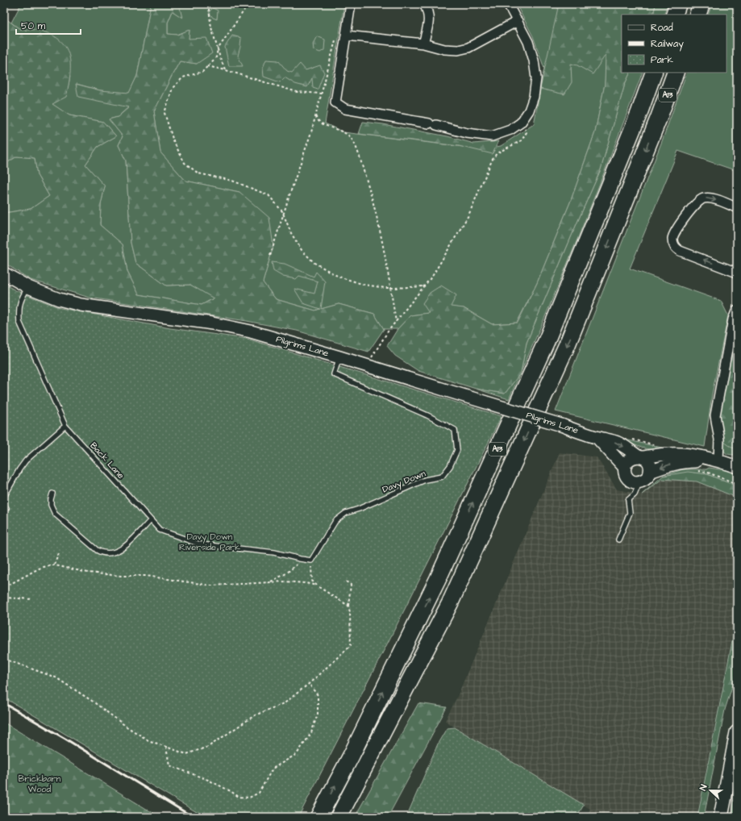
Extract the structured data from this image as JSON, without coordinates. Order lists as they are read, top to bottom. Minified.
{"streets":{"highway":["A13"],"main road":["Pilgrims Lane"],"lane":["Back Lane","Davy Down"]},"crossings":[["Pilgrims Lane","Back Lane"],["Pilgrims Lane","Davy Down"]],"parks":["Davy Down Riverside Park","Brickbarn Wood"],"legend":["Road","Railway","Park"],"scale_bar":"50 m","north":"left"}
